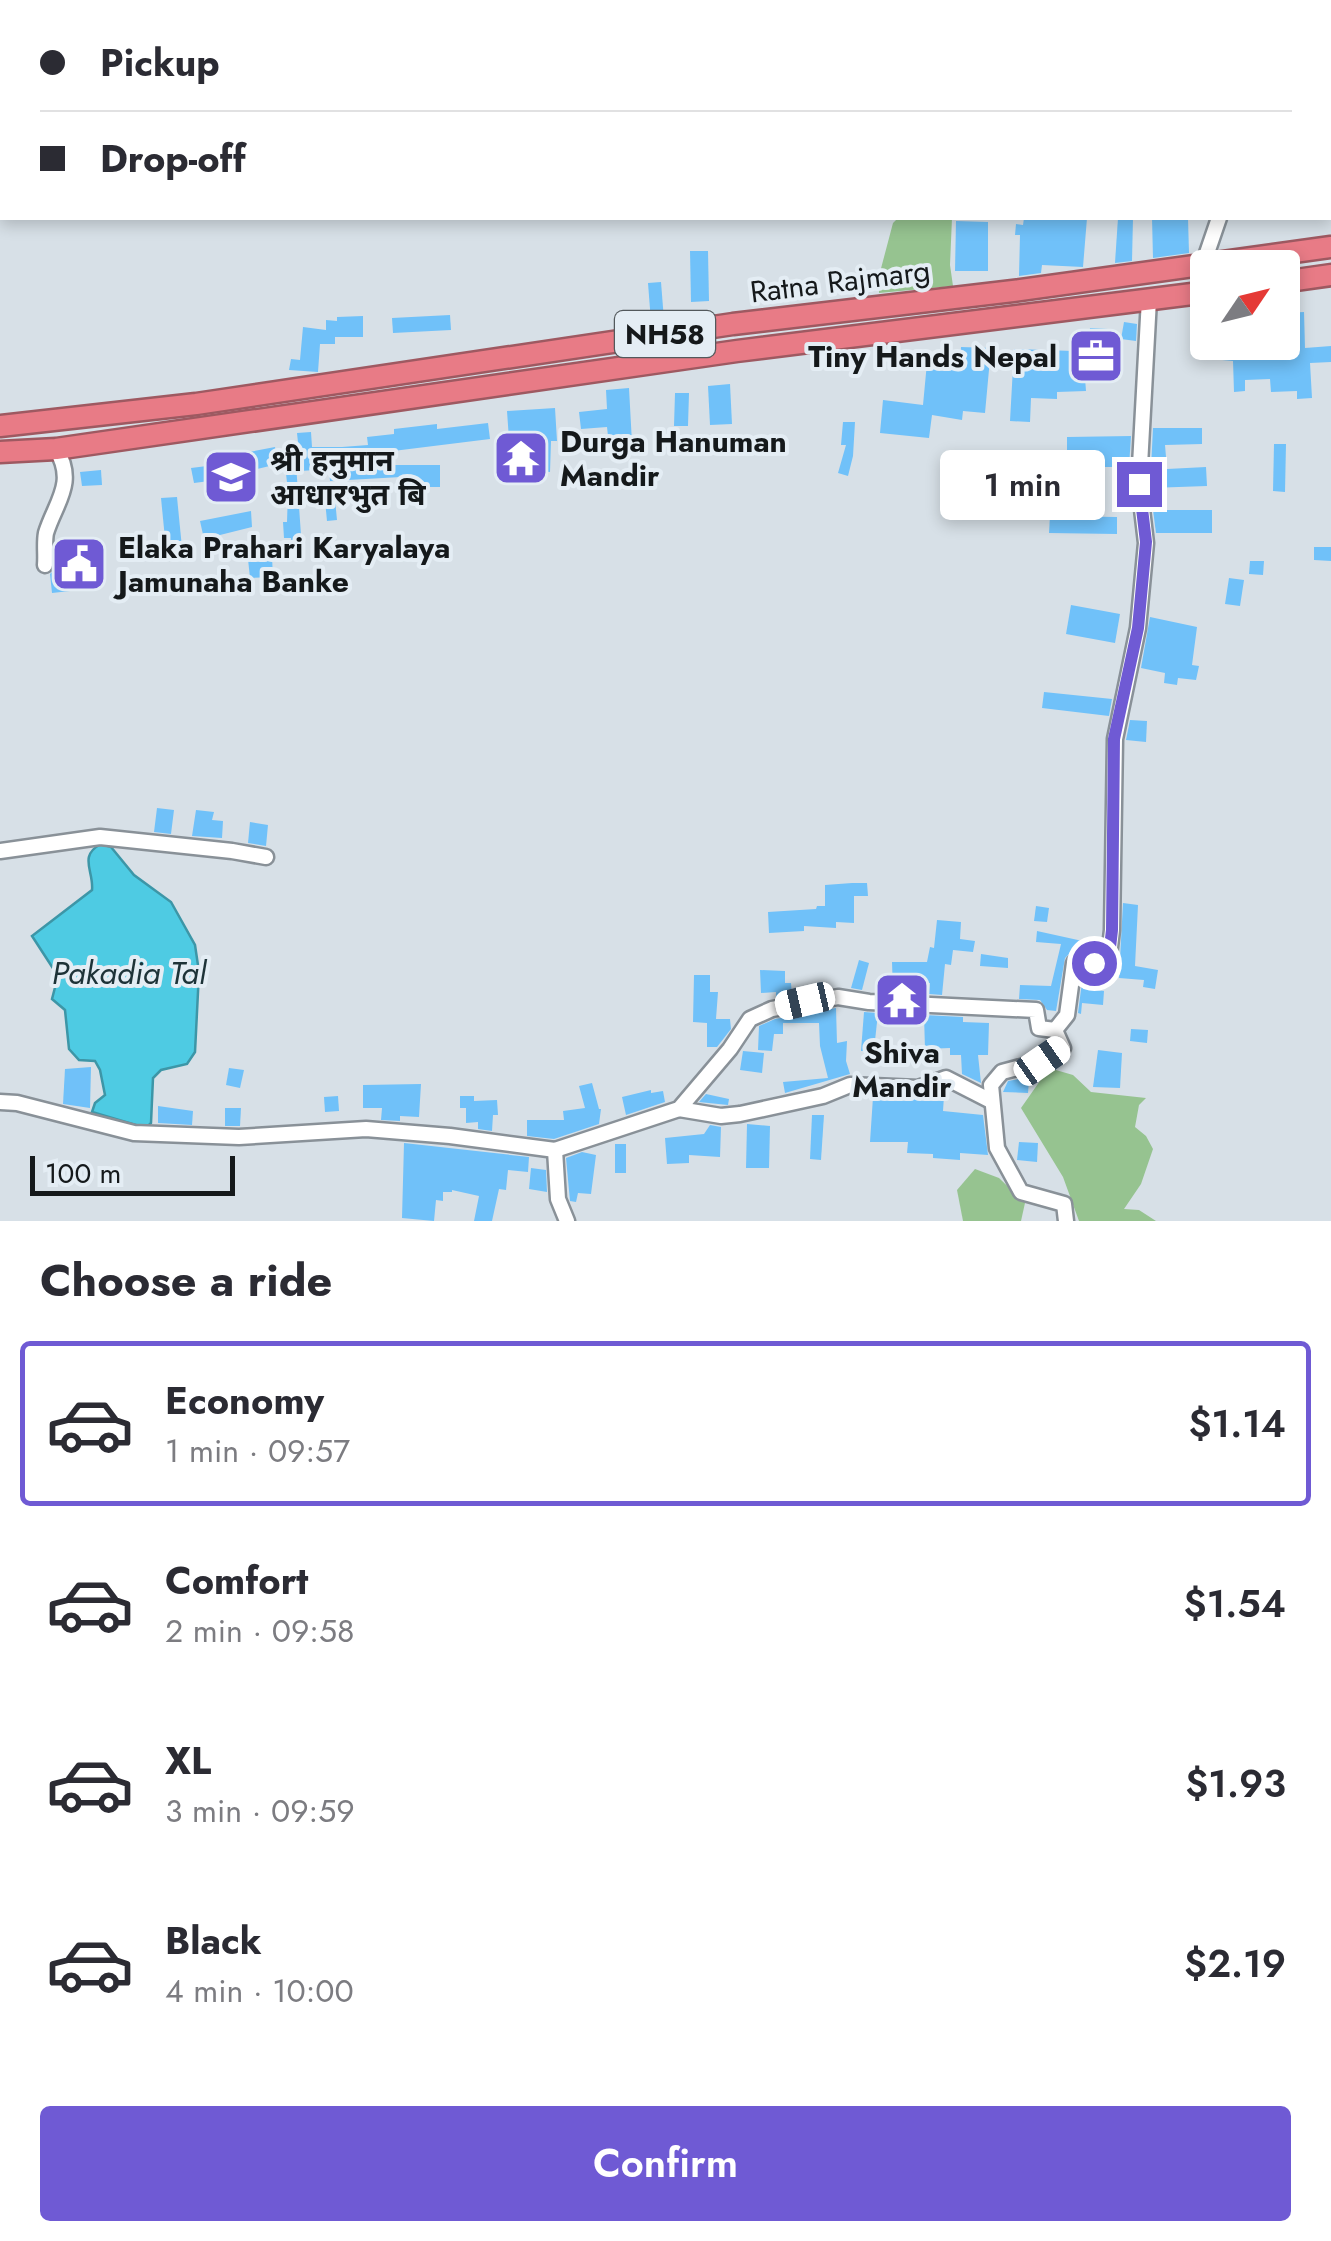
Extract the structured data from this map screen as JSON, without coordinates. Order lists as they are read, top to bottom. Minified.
{"streets":{"highway":["Ratna Rajmarg","NH58"]},"water":["Pakadia Tal"],"places":{"office":["Tiny Hands Nepal"],"temple":["Durga Hanuman Mandir","Shiva Mandir"],"school or university":["श्री हनुमान आधारभुत बि"],"public building":["Elaka Prahari Karyalaya Jamunaha Banke"]},"scale_bar":"100 m","north":"top right","page":{"banner":["Pickup","Drop-off"],"bubble":"1 min","scale":"100 m","heading":"Choose a ride","list":[{"name":"Economy","note":"1 min · 09:57","value":"$1.14"},{"name":"Comfort","note":"2 min · 09:58","value":"$1.54"},{"name":"XL","note":"3 min · 09:59","value":"$1.93"},{"name":"Black","note":"4 min · 10:00","value":"$2.19"}],"buttons":"Confirm"}}
